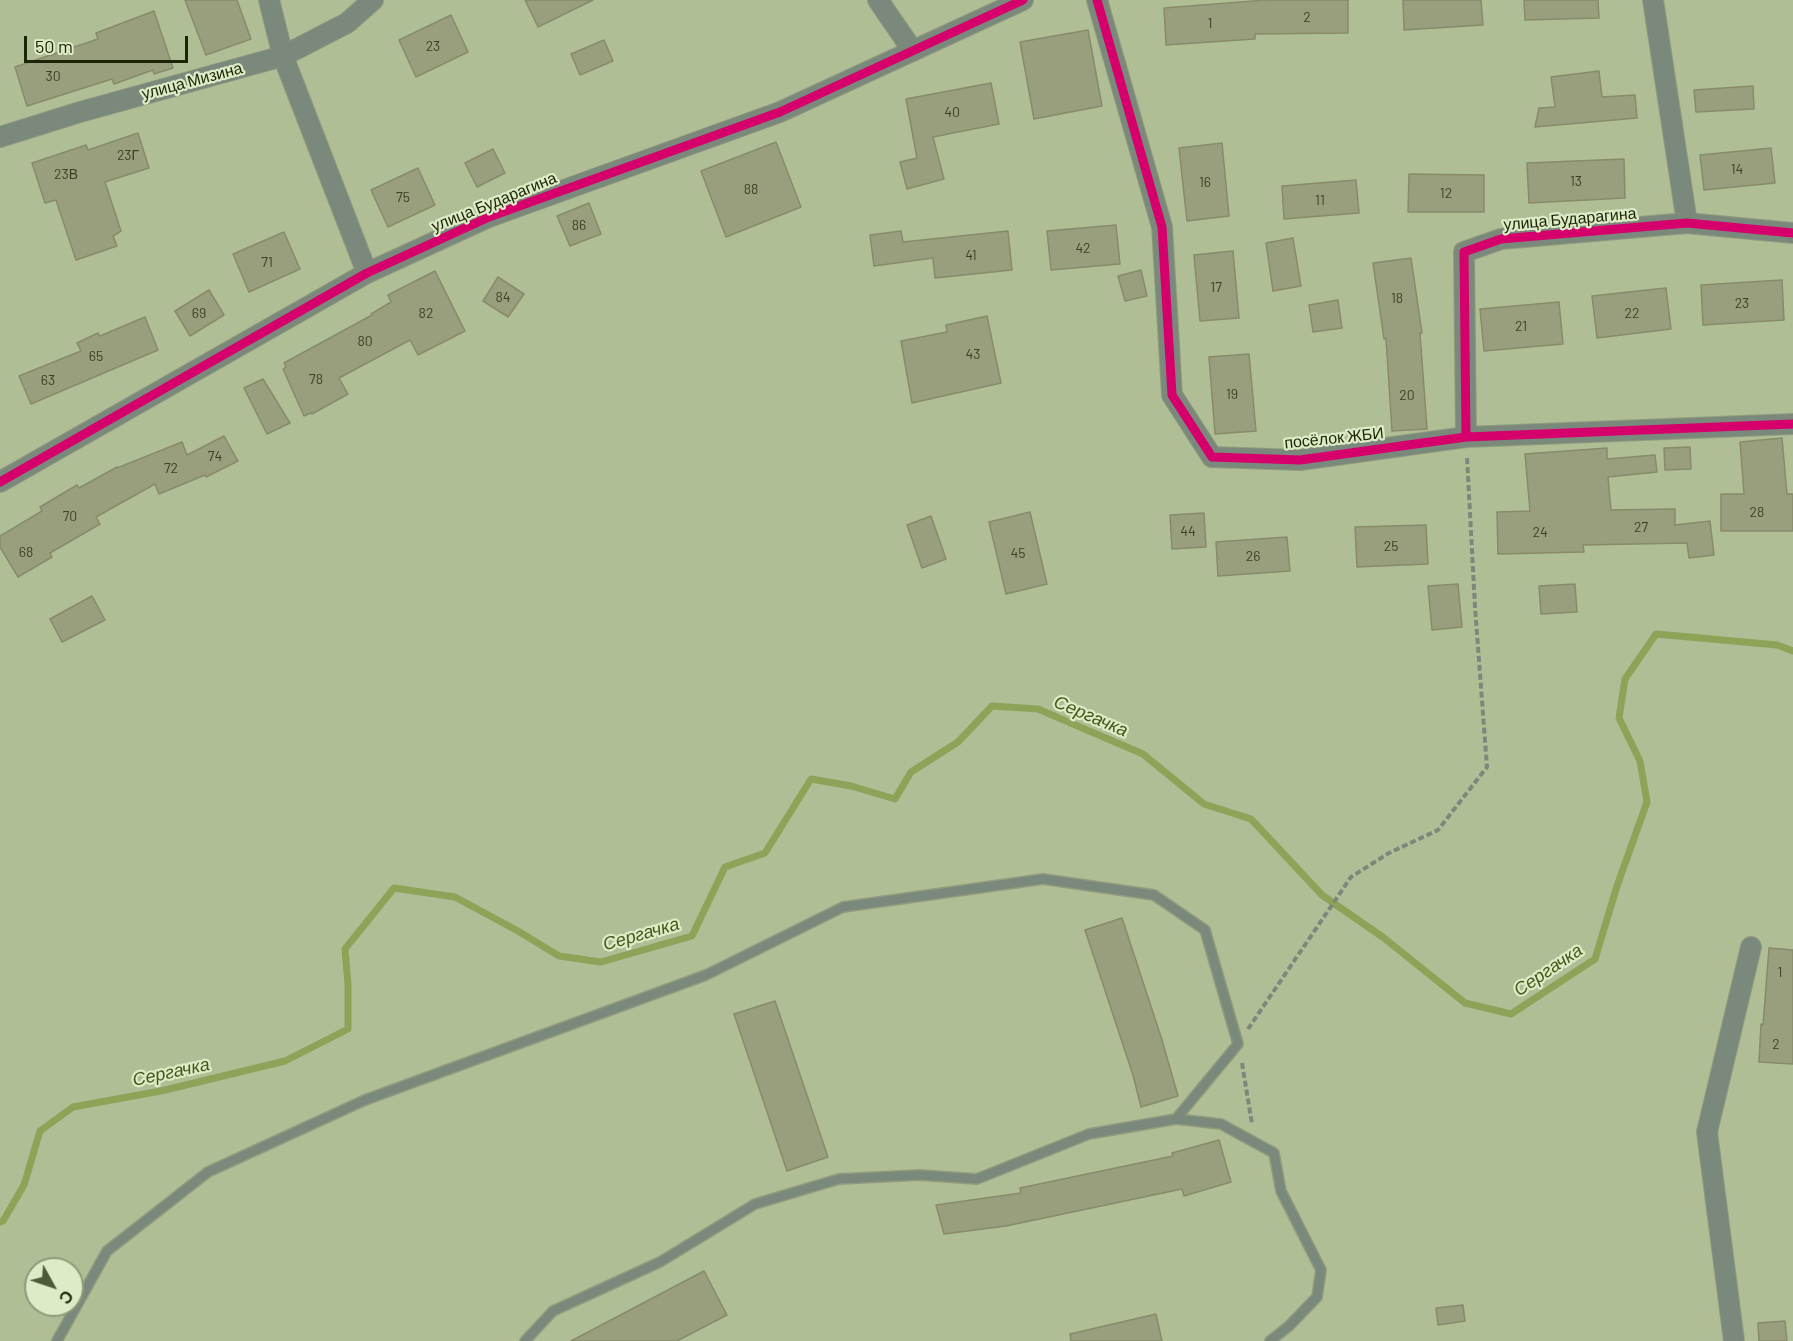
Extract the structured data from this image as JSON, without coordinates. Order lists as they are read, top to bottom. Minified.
{"streets":{"street":["улица Мизина","улица Бударагина","посёлок ЖБИ"]},"crossings":[["улица Бударагина","посёлок ЖБИ"]],"water":["Сергачка"],"house_numbers":["2","1","23","30","40","23Г","14","23В","13","16","88","12","75","11","86","42","41","71","17","84","18","23","69","82","22","21","80","43","65","78","63","19","20","74","72","28","70","27","44","24","25","68","45","26","1","2"],"scale_bar":"50 m","north":"bottom right"}
